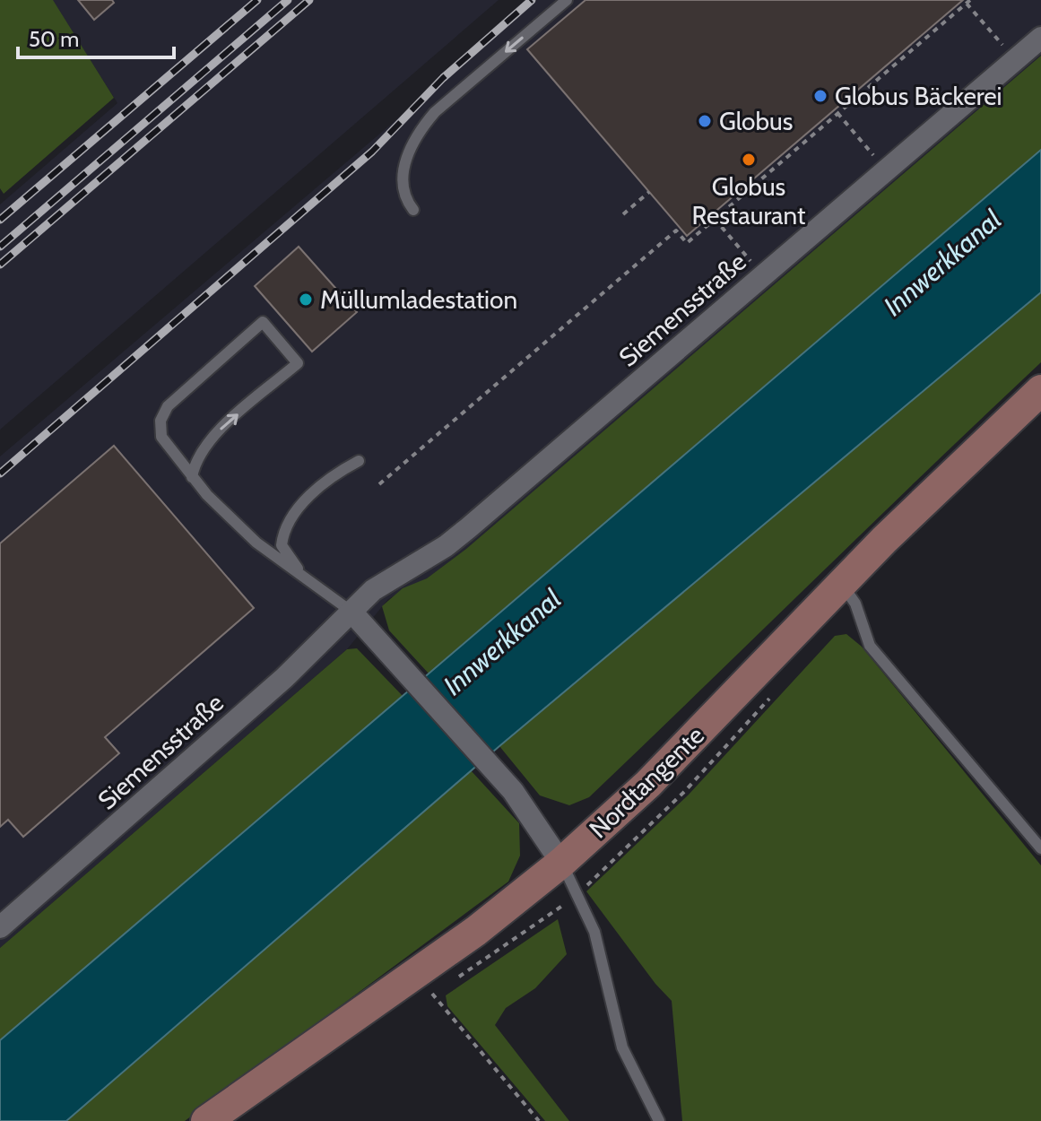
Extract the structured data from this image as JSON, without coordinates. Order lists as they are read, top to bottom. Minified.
{"streets":{"main road":["Nordtangente"],"street":["Siemensstraße"]},"water":["Innwerkkanal"],"places":["Globus Bäckerei","Globus","Globus Restaurant","Müllumladestation"],"scale_bar":"50 m"}
